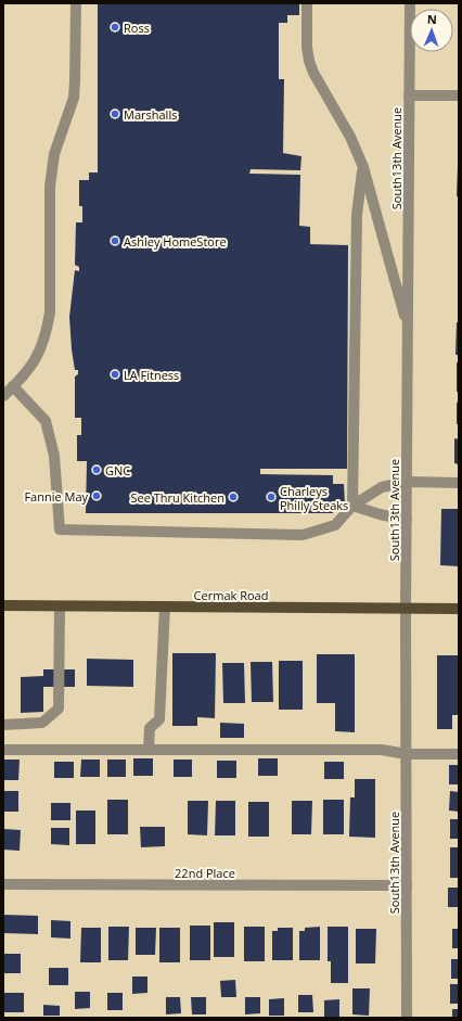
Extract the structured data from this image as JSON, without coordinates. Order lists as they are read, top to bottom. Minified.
{"streets":{"main road":["Cermak Road"],"street":["South13th Avenue","22nd Place"]},"crossings":[["South13th Avenue","Cermak Road"],["South13th Avenue","22nd Place"]],"places":["Ross","Marshalls","Ashley HomeStore","LA Fitness","GNC","Fannie May","See Thru Kitchen","Charleys Philly Steaks"],"north":"top"}
